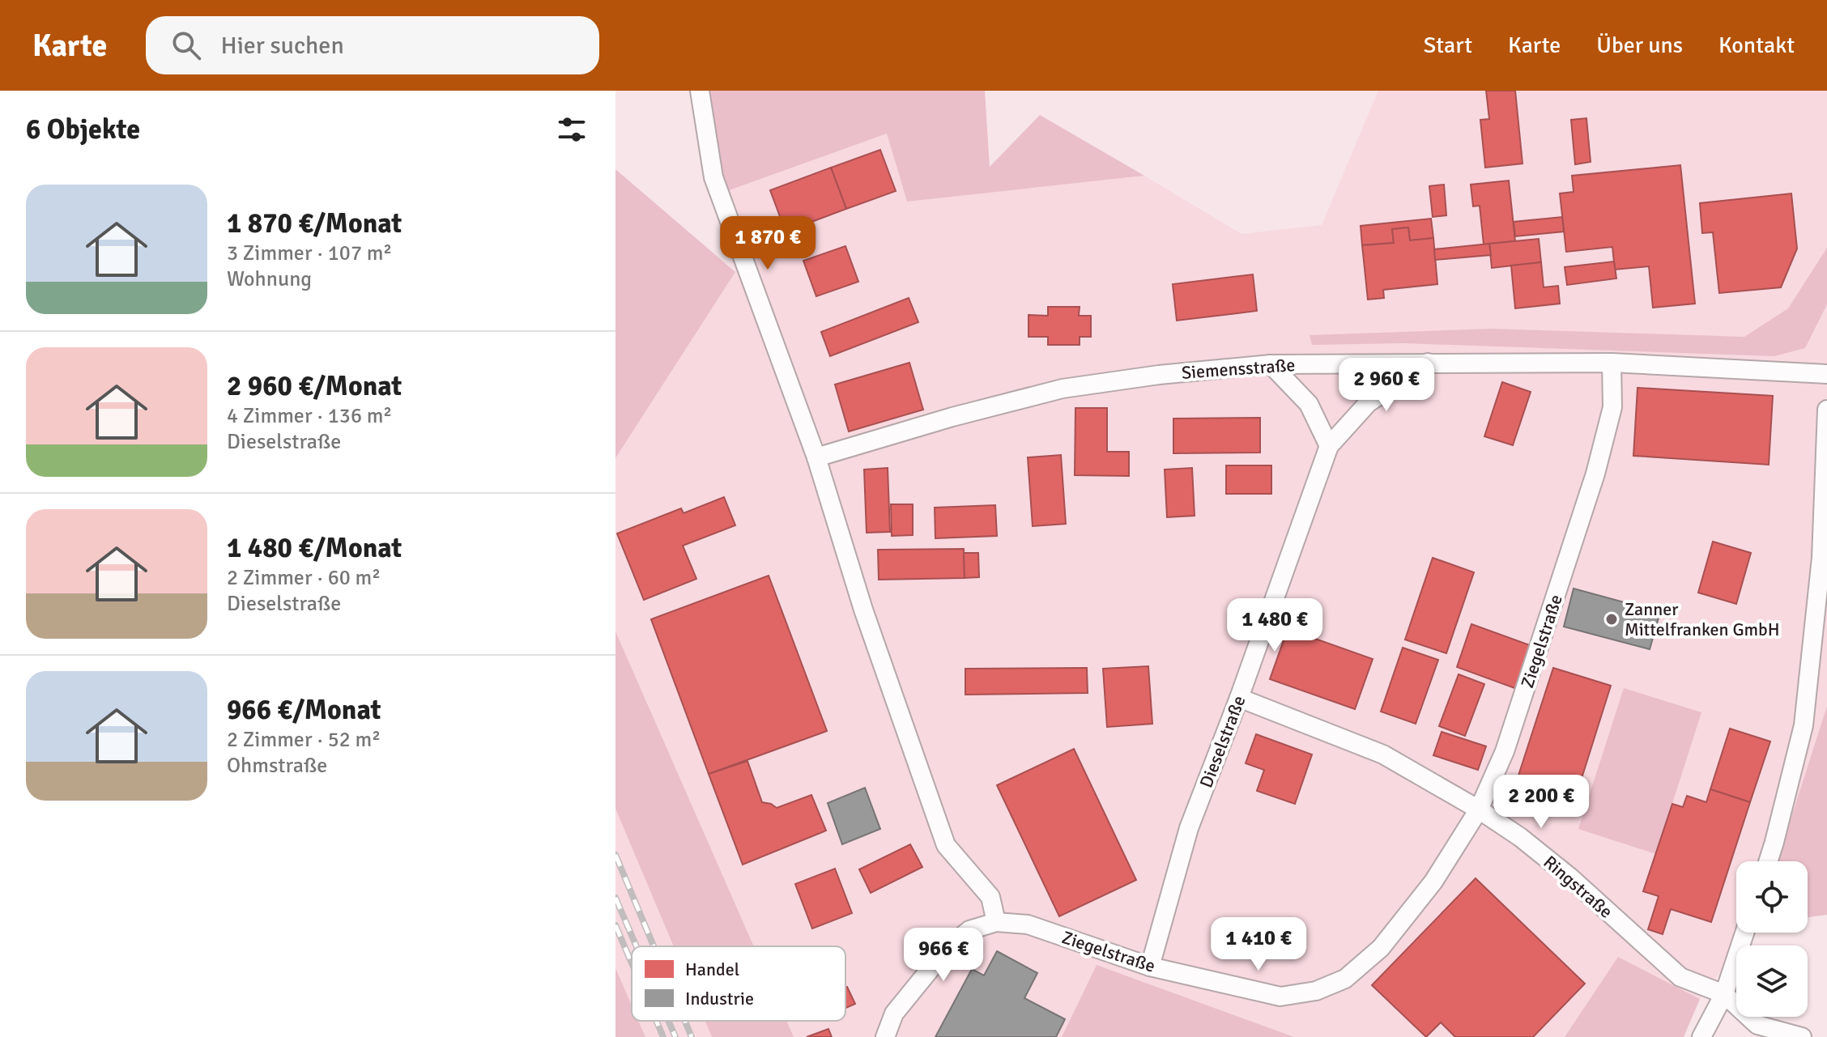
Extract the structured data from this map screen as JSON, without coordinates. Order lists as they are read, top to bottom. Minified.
{"streets":{"street":["Siemensstraße","Ziegelstraße","Dieselstraße","Ringstraße"]},"crossings":[["Siemensstraße","Ziegelstraße"],["Siemensstraße","Dieselstraße"],["Ziegelstraße","Dieselstraße"],["Ziegelstraße","Ringstraße"],["Dieselstraße","Ringstraße"]],"places":["Zanner Mittelfranken GmbH"],"legend":["Handel","Industrie"],"page":{"header":"Karte","search":"Hier suchen","nav":["Start","Karte","Über uns","Kontakt"],"heading":"6 Objekte","list":[{"name":"1 870 €/Monat","note":"3 Zimmer · 107 m² · Wohnung"},{"name":"2 960 €/Monat","note":"4 Zimmer · 136 m² · Dieselstraße"},{"name":"1 480 €/Monat","note":"2 Zimmer · 60 m² · Dieselstraße"},{"name":"966 €/Monat","note":"2 Zimmer · 52 m² · Ohmstraße"}],"price":["1 870 €","2 960 €","1 480 €","2 200 €","1 410 €","966 €"]}}
